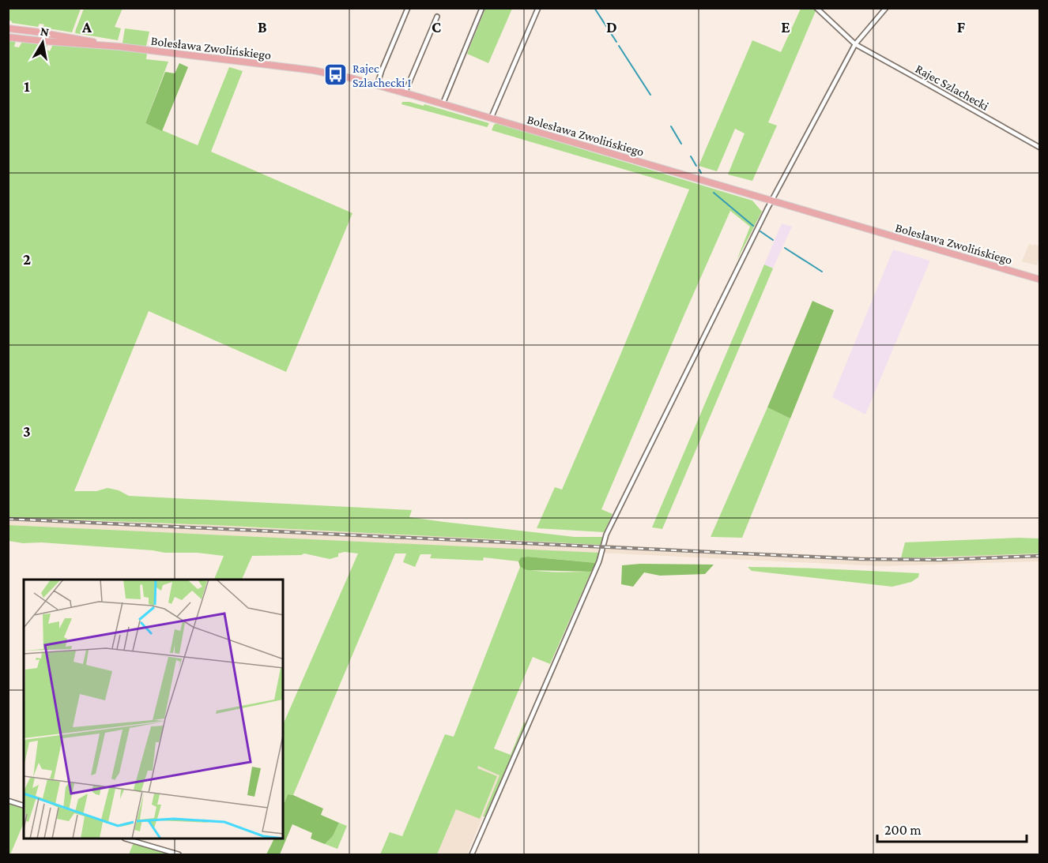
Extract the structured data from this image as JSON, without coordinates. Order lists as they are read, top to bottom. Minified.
{"streets":{"main road":["Bolesława Zwolińskiego"],"street":["Rajec Szlachecki"]},"places":{"bus stop":["Rajec Szlachecki I"]},"scale_bar":"200 m","north":"top","grid":{"columns":["A","B","C","D","E","F"],"rows":["1","2","3"]}}
